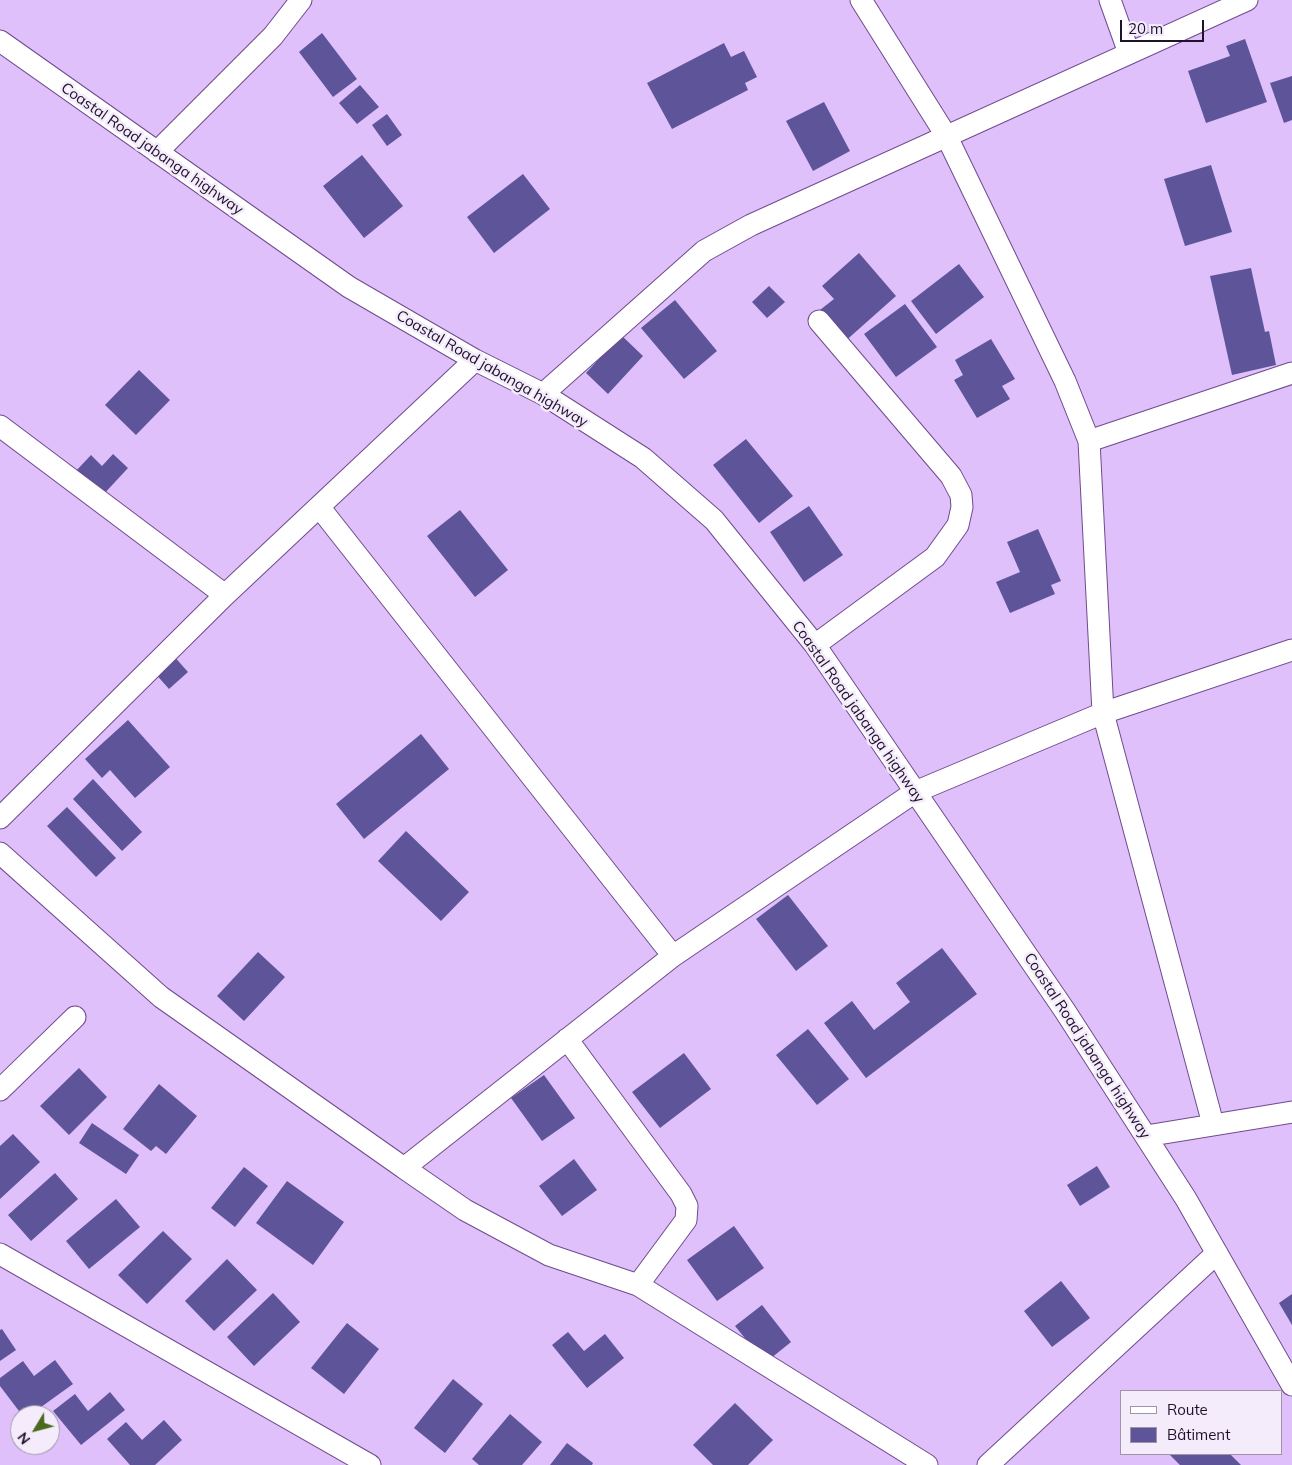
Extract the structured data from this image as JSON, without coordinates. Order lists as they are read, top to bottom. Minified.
{"streets":{"street":["Coastal Road jabanga highway"]},"legend":["Route","Bâtiment"],"scale_bar":"20 m","north":"bottom left"}
